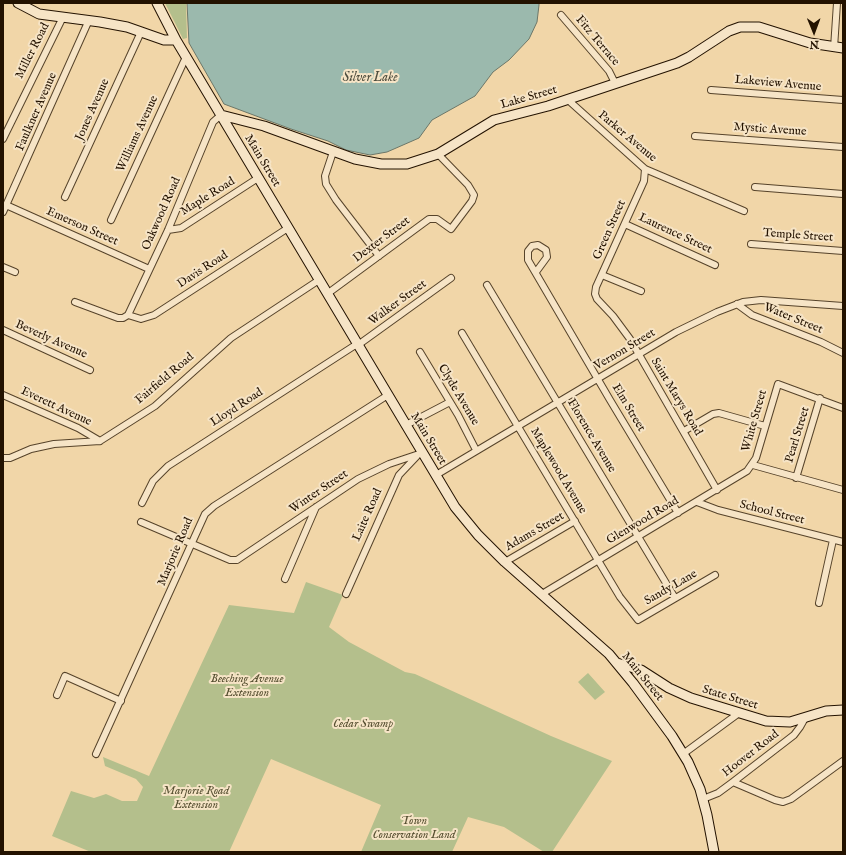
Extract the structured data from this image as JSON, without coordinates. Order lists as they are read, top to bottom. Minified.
{"streets":{"street":["Fitz Terrace","Miller Road","Lakeview Avenue","Lake Street","Jones Avenue","Faulkner Avenue","Mystic Avenue","Williams Avenue","Parker Avenue","Main Street","Maple Road","Oakwood Road","Emerson Street","Green Street","Laurence Street","Temple Street","Dexter Street","Davis Road","Walker Street","Water Street","Beverly Avenue","Vernon Street","Fairfield Road","Clyde Avenue","Saint Marys Road","Everett Avenue","Lloyd Road","Elm Street","White Street","Pearl Street","Florence Avenue","Maplewood Avenue","Winter Street","School Street","Laite Road","Glenwood Road","Adams Street","Marjorie Road","Sandy Lane","State Street","Hoover Road"]},"crossings":[["Fitz Terrace","Lake Street"],["Lake Street","Parker Avenue"],["Lake Street","Main Street"],["Lake Street","Oakwood Road"],["Lake Street","Dexter Street"],["Faulkner Avenue","Emerson Street"],["Williams Avenue","Main Street"],["Parker Avenue","Green Street"],["Main Street","Maple Road"],["Main Street","Oakwood Road"],["Main Street","Dexter Street"],["Main Street","Davis Road"],["Main Street","Walker Street"],["Main Street","Vernon Street"],["Main Street","Fairfield Road"],["Main Street","Lloyd Road"],["Main Street","Winter Street"],["Main Street","Laite Road"],["Main Street","Glenwood Road"],["Main Street","Adams Street"],["Main Street","Marjorie Road"],["Main Street","State Street"],["Main Street","Hoover Road"],["Maple Road","Oakwood Road"],["Oakwood Road","Emerson Street"],["Oakwood Road","Davis Road"],["Green Street","Laurence Street"],["Green Street","Saint Marys Road"],["Walker Street","Lloyd Road"],["Water Street","Vernon Street"],["Vernon Street","Clyde Avenue"],["Vernon Street","Saint Marys Road"],["Vernon Street","Elm Street"],["Vernon Street","Florence Avenue"],["Vernon Street","Maplewood Avenue"],["Fairfield Road","Everett Avenue"],["Saint Marys Road","Glenwood Road"],["Elm Street","Glenwood Road"],["White Street","Pearl Street"],["White Street","Glenwood Road"],["Florence Avenue","Glenwood Road"],["Florence Avenue","Sandy Lane"],["Maplewood Avenue","Glenwood Road"],["Maplewood Avenue","Adams Street"],["Maplewood Avenue","Sandy Lane"],["Winter Street","Laite Road"],["Winter Street","Marjorie Road"],["School Street","Glenwood Road"],["State Street","Hoover Road"]],"water":["Silver Lake"],"parks":["Beeching Avenue Extension","Cedar Swamp","Marjorie Road Extension","Town Conservation Land"],"north":"bottom"}
